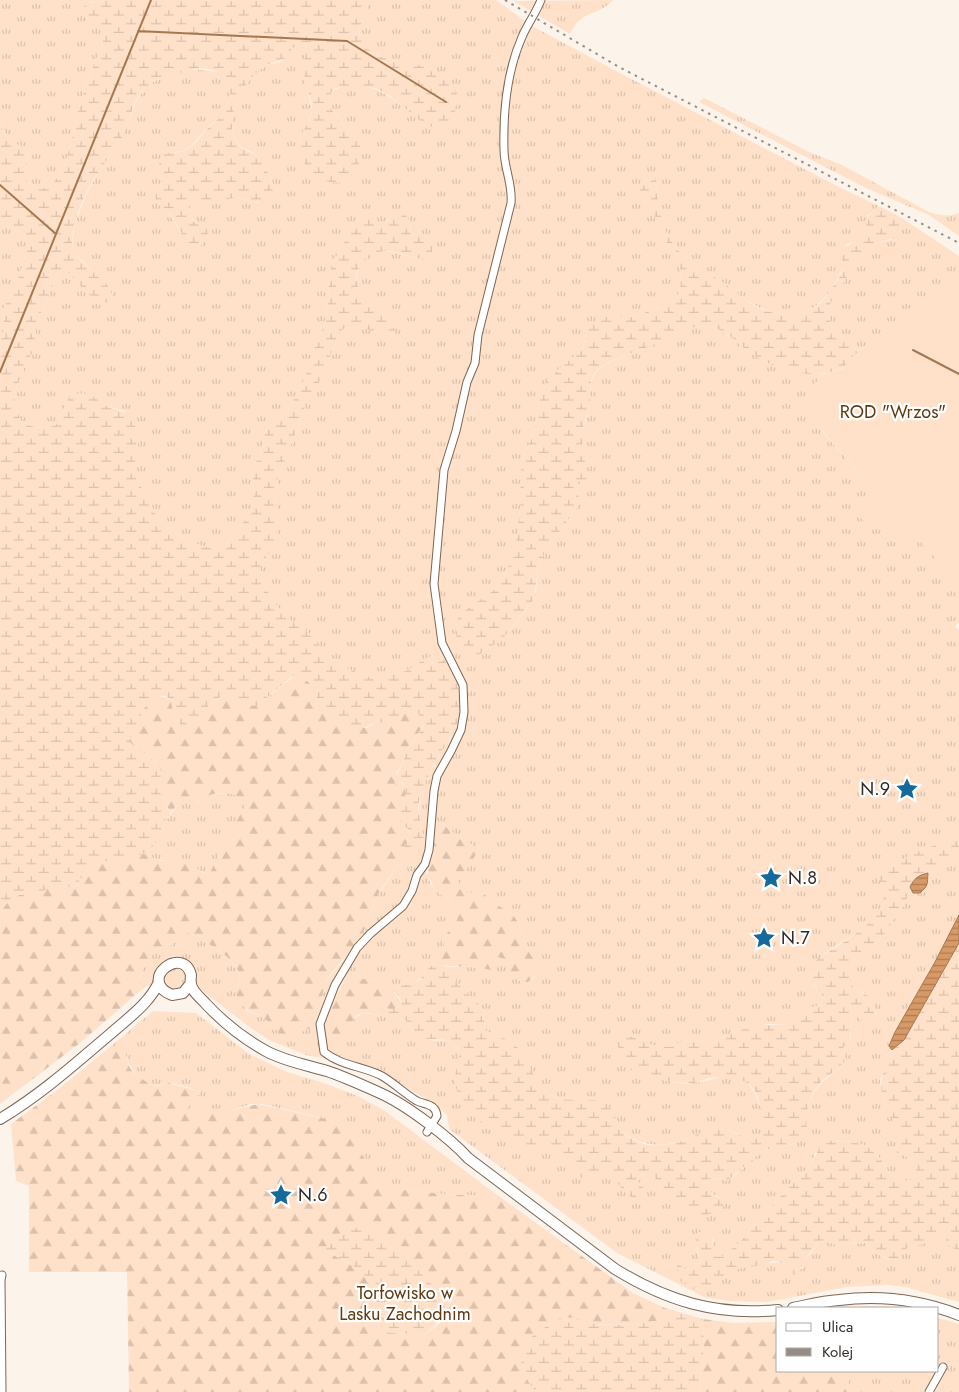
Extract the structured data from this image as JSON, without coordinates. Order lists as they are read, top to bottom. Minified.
{"parks":["ROD \"Wrzos\"","Torfowisko w Lasku Zachodnim"],"places":{"place":["N.9","N.8","N.7","N.6"]},"legend":["Ulica","Kolej"]}
